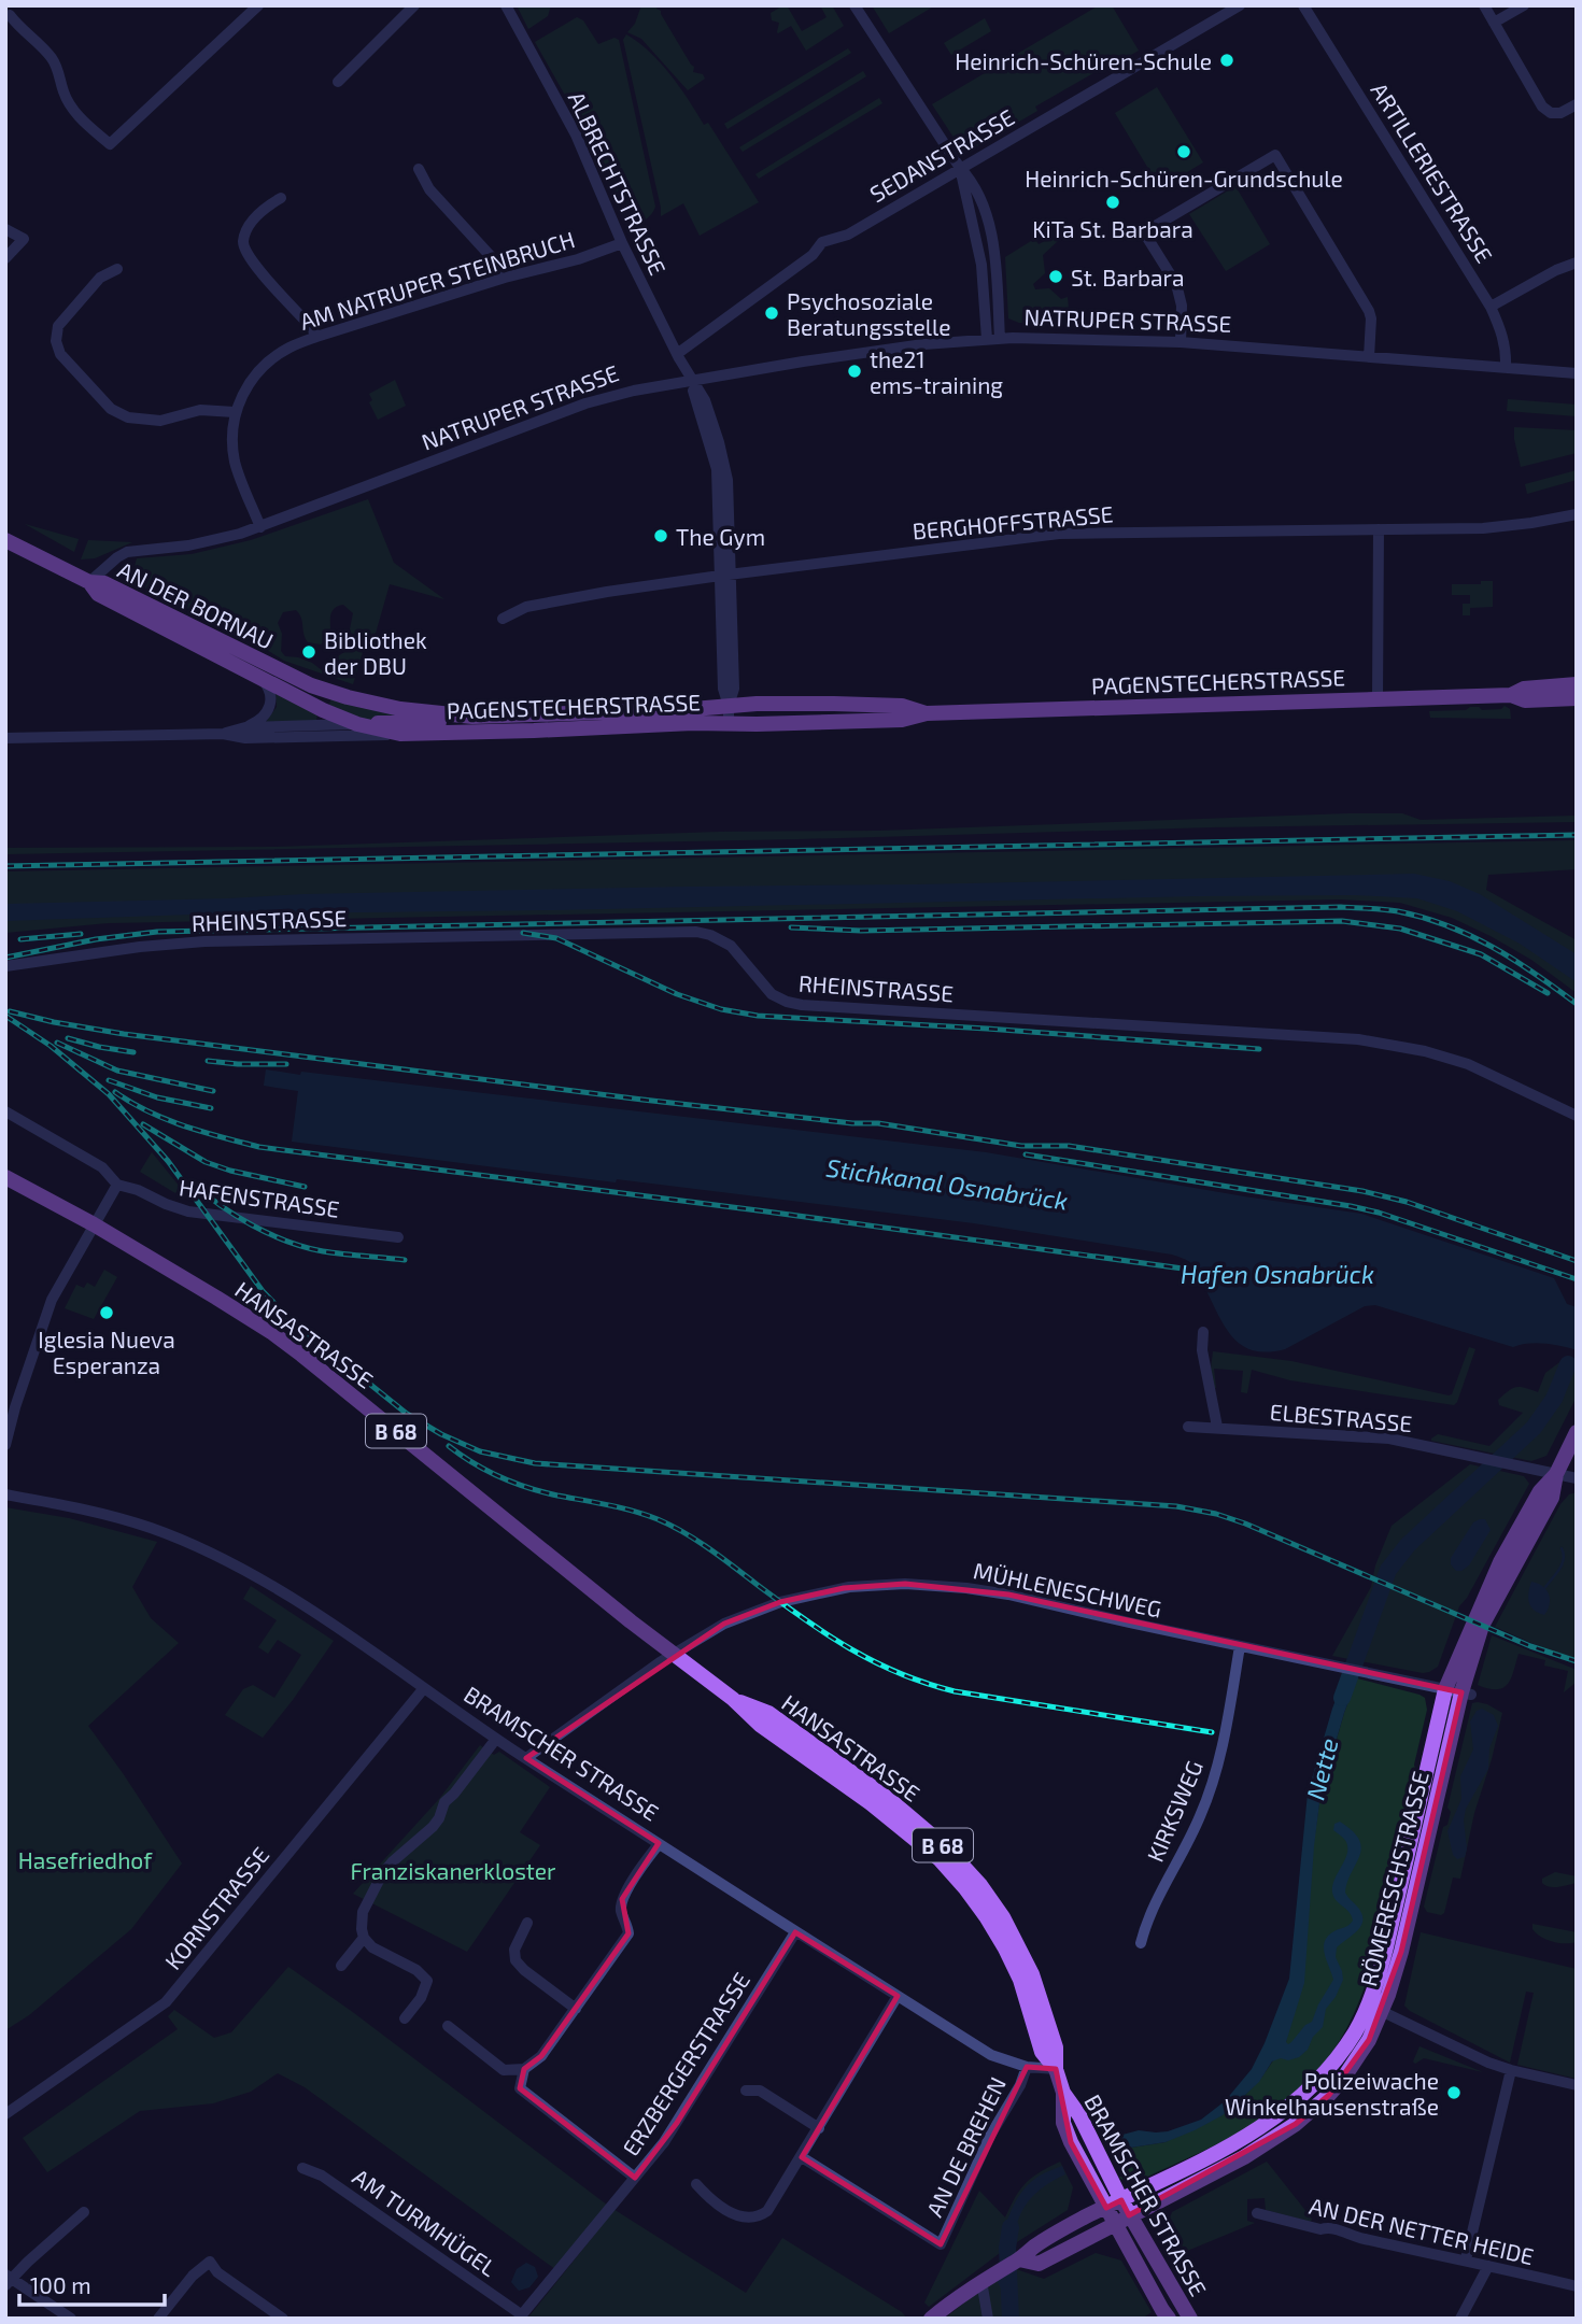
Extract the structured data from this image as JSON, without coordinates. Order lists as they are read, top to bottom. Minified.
{"streets":{"main road":["AN DER BORNAU","PAGENSTECHERSTRASSE","HANSASTRASSE","B 68","BRAMSCHER STRASSE","RÖMERESCHSTRASSE"],"street":["SEDANSTRASSE","ARTILLERIESTRASSE","ALBRECHTSTRASSE","AM NATRUPER STEINBRUCH","NATRUPER STRASSE","BERGHOFFSTRASSE","RHEINSTRASSE","HAFENSTRASSE","ELBESTRASSE","MÜHLENESCHWEG","KIRKSWEG","KORNSTRASSE","ERZBERGERSTRASSE","AN DE BREHEN","AM TURMHÜGEL","AN DER NETTER HEIDE"]},"crossings":[["SEDANSTRASSE","ALBRECHTSTRASSE"],["ARTILLERIESTRASSE","NATRUPER STRASSE"],["ALBRECHTSTRASSE","AM NATRUPER STEINBRUCH"],["ALBRECHTSTRASSE","NATRUPER STRASSE"],["ALBRECHTSTRASSE","BERGHOFFSTRASSE"],["ALBRECHTSTRASSE","PAGENSTECHERSTRASSE"],["AM NATRUPER STEINBRUCH","NATRUPER STRASSE"],["NATRUPER STRASSE","AN DER BORNAU"],["AN DER BORNAU","PAGENSTECHERSTRASSE"],["HANSASTRASSE","MÜHLENESCHWEG"],["HANSASTRASSE","BRAMSCHER STRASSE"],["ELBESTRASSE","RÖMERESCHSTRASSE"],["MÜHLENESCHWEG","BRAMSCHER STRASSE"],["MÜHLENESCHWEG","KIRKSWEG"],["MÜHLENESCHWEG","RÖMERESCHSTRASSE"],["BRAMSCHER STRASSE","RÖMERESCHSTRASSE"],["BRAMSCHER STRASSE","KORNSTRASSE"],["BRAMSCHER STRASSE","ERZBERGERSTRASSE"],["BRAMSCHER STRASSE","AN DE BREHEN"],["ERZBERGERSTRASSE","AM TURMHÜGEL"]],"water":["Stichkanal Osnabrück","Hafen Osnabrück","Nette"],"parks":["Hasefriedhof","Franziskanerkloster"],"places":["Heinrich-Schüren-Schule","Heinrich-Schüren-Grundschule","KiTa St. Barbara","St. Barbara","Psychosoziale Beratungsstelle","the21 ems-training","The Gym","Bibliothek der DBU","Iglesia Nueva Esperanza","Polizeiwache Winkelhausenstraße"],"scale_bar":"100 m"}
